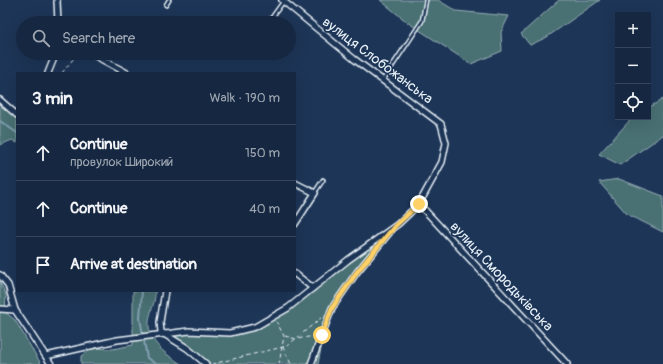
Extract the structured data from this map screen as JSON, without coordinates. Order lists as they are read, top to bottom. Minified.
{"streets":{"street":["вулиця Слобожанська","вулиця Смородьківська"]},"crossings":[["вулиця Слобожанська","вулиця Смородьківська"]],"page":{"map_buttons":["+","−"],"search":"Search here","heading":["3 min","Walk · 190 m"],"list":[["Continue","провулок Широкий","150 m"],["Continue","40 m"],"Arrive at destination"]}}
